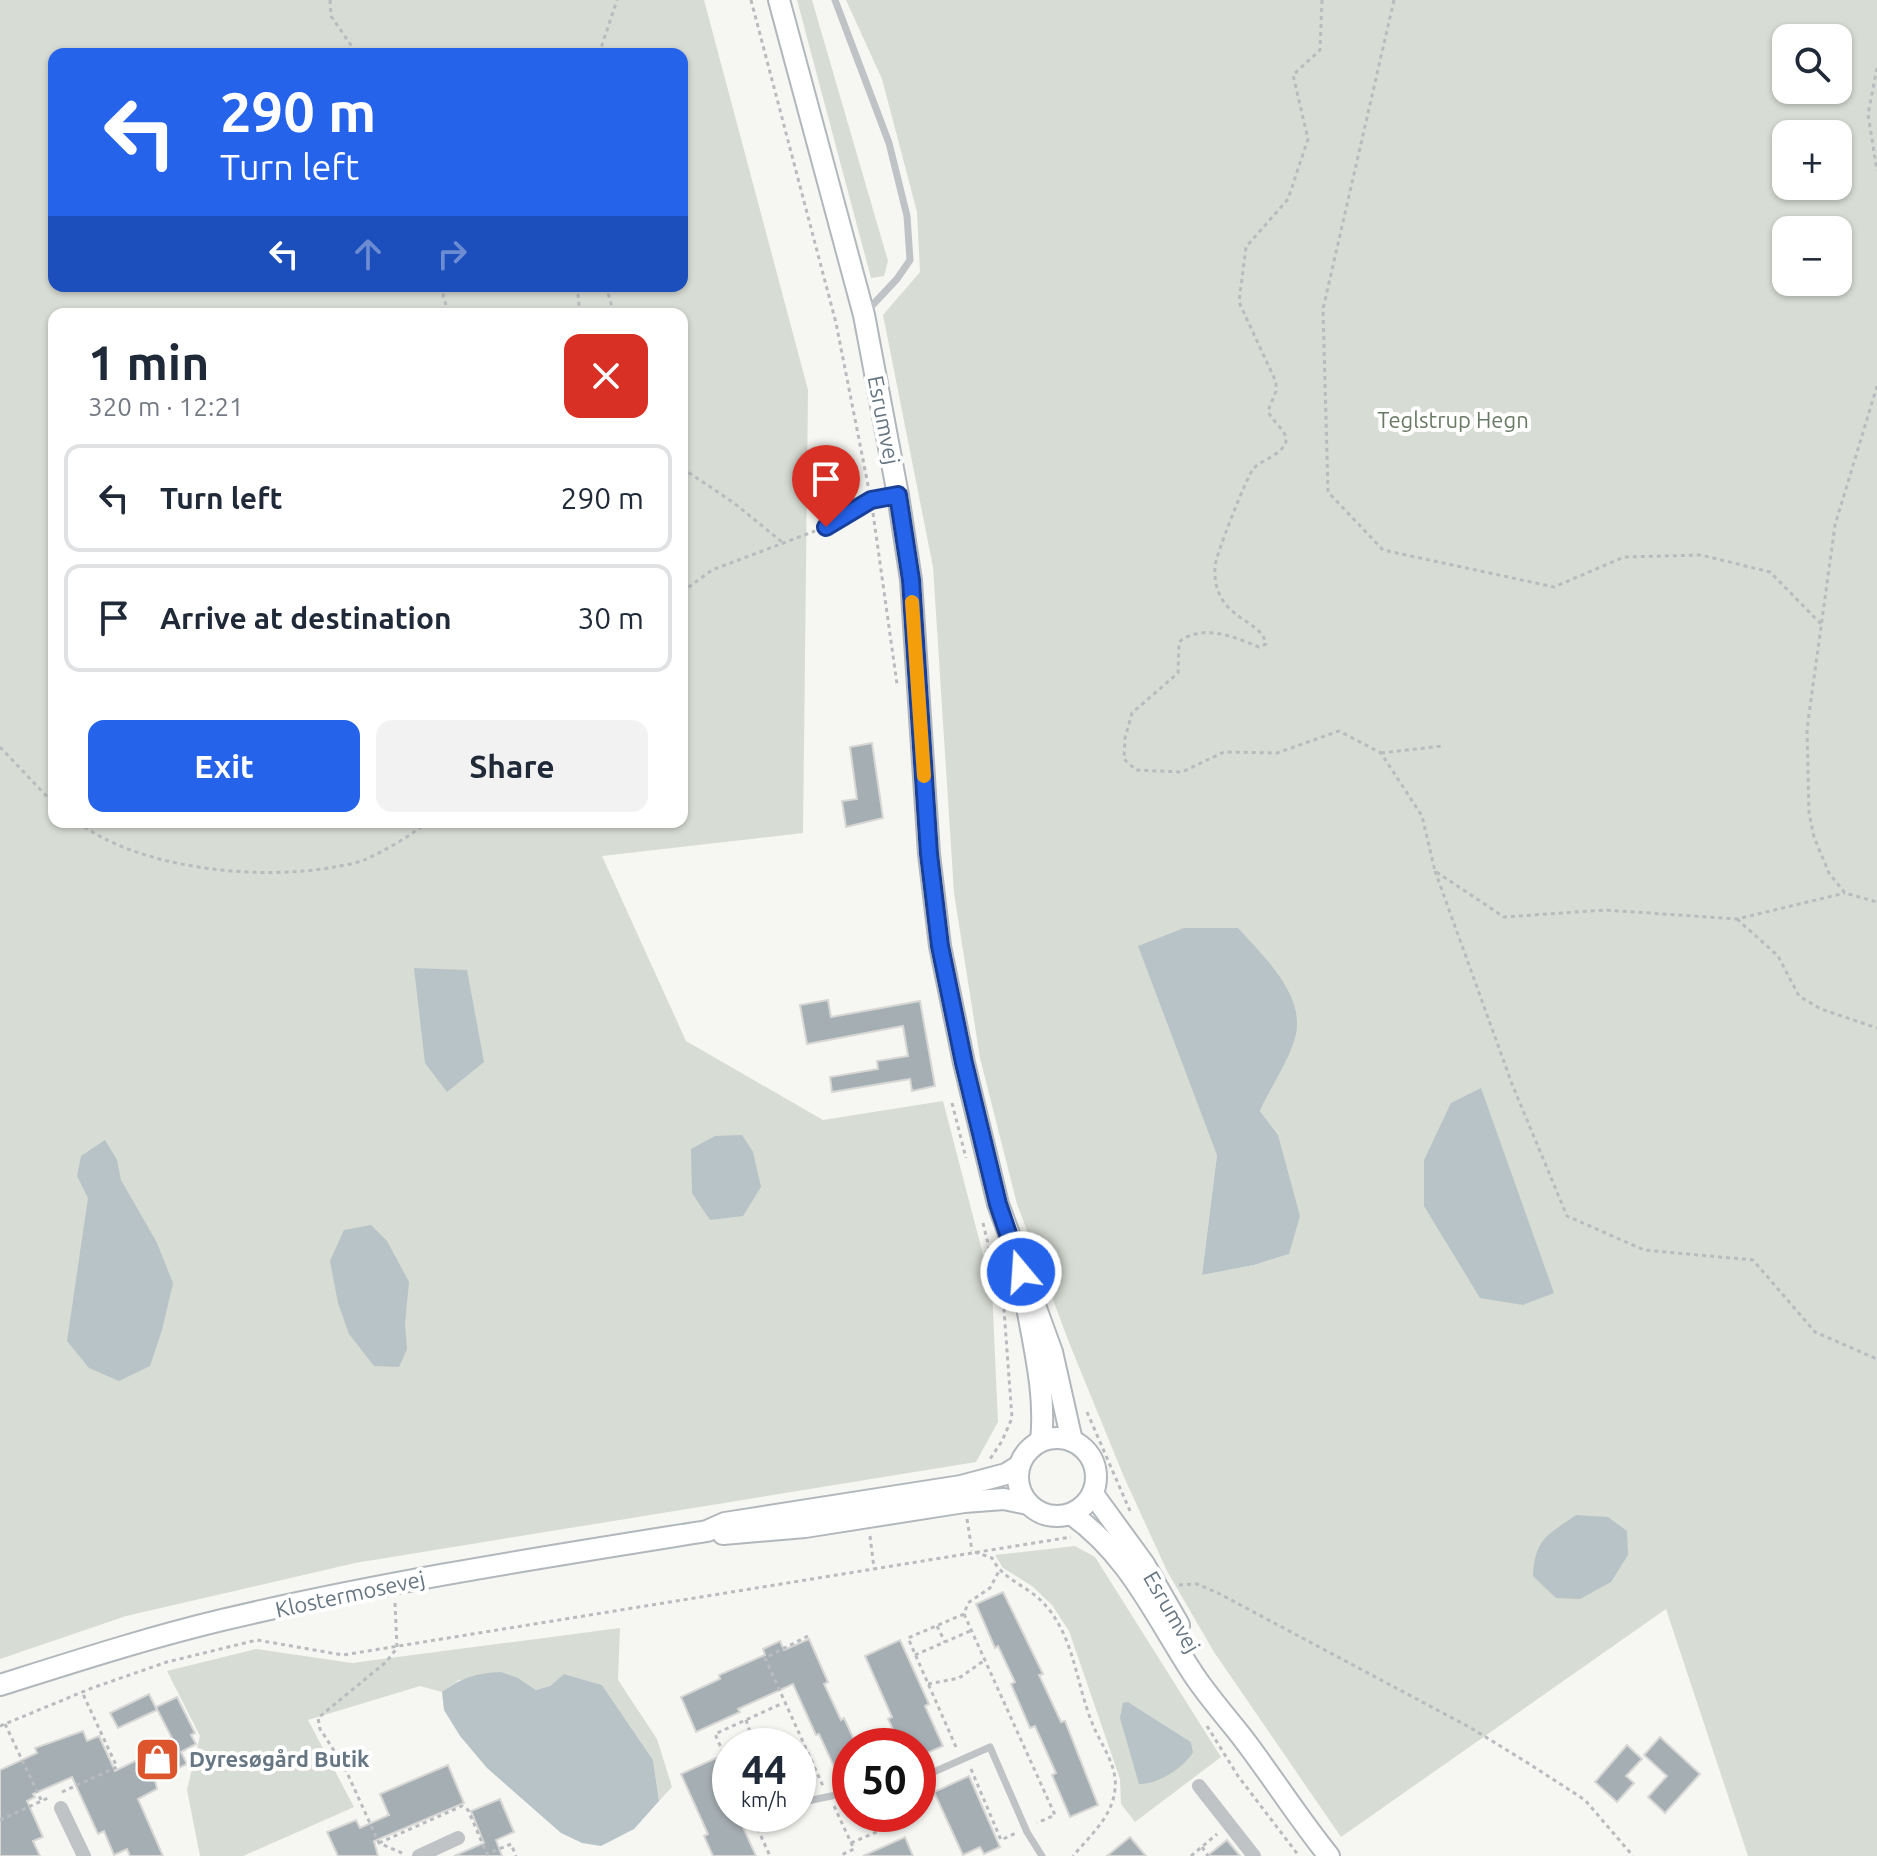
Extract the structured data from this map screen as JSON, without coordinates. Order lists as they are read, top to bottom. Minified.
{"streets":{"main road":["Esrumvej","Klostermosevej"]},"crossings":[["Esrumvej","Klostermosevej"]],"parks":["Teglstrup Hegn"],"places":{"shop":["Dyresøgård Butik"]},"page":{"map_buttons":["+","−"],"turn":["290 m","Turn left"],"heading":["1 min","320 m · 12:21"],"list":[{"name":"Turn left","value":"290 m"},{"name":"Arrive at destination","value":"30 m"}],"buttons":["Exit","Share"],"speed":"44 km/h","limit":"50"}}
